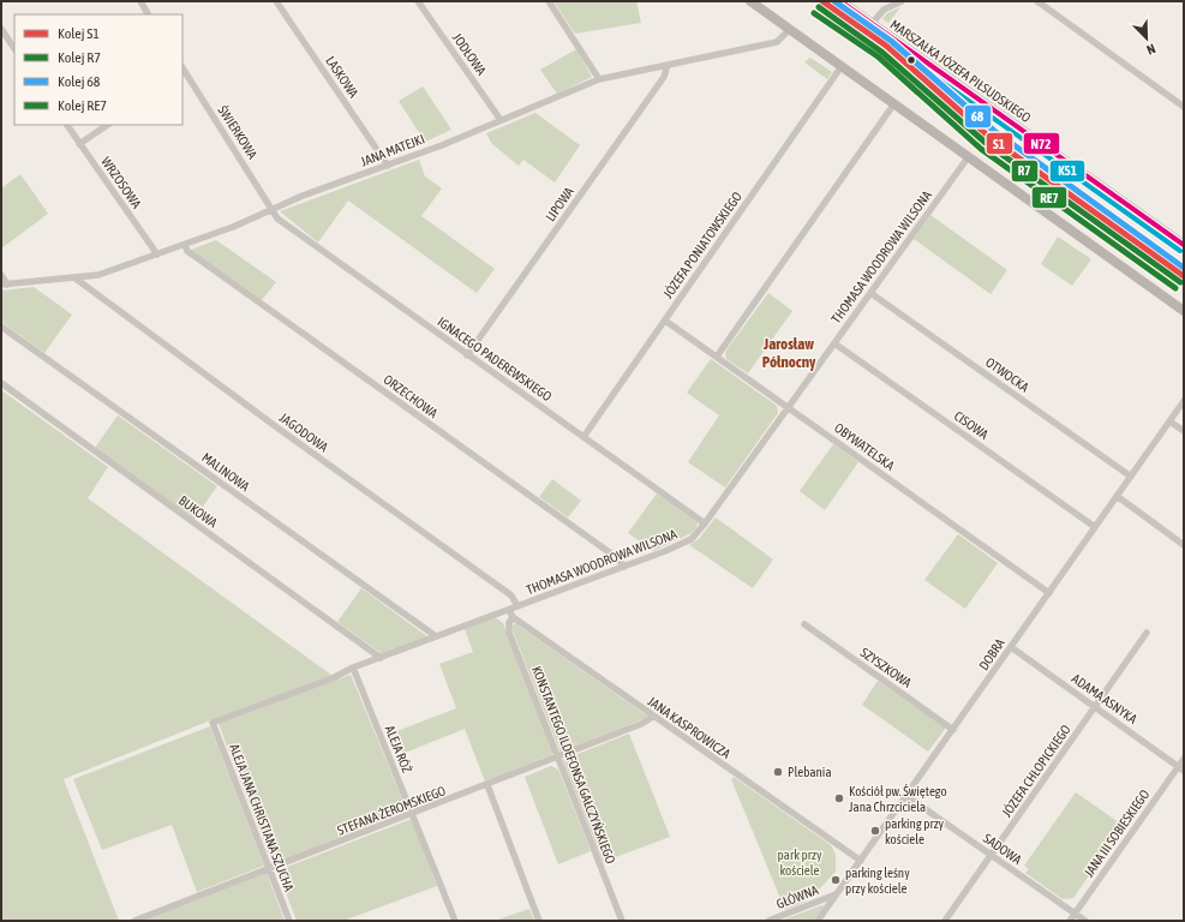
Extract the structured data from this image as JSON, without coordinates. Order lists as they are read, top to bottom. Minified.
{"streets":{"main road":["MARSZAŁKA JÓZEFA PIŁSUDSKIEGO"],"street":["JODŁOWA","LASKOWA","ŚWIERKOWA","JANA MATEJKI","WRZOSOWA","LIPOWA","JÓZEFA PONIATOWSKIEGO","THOMASA WOODROWA WILSONA","IGNACEGO PADEREWSKIEGO","OTWOCKA","ORZECHOWA","CISOWA","JAGODOWA","OBYWATELSKA","MALINOWA","BUKOWA","DOBRA","SZYSZKOWA","ADAMA ASNYKA","JANA KASPROWICZA","ALEJA RÓŻ","KONSTANTEGO ILDEFONSA GAŁCZYŃSKIEGO","JÓZEFA CHŁOPICKIEGO","STEFANA ŻEROMSKIEGO","ALEJA JANA CHRISTIANA SZUCHA","JANA III SOBIESKIEGO","SADOWA","GŁÓWNA"]},"crossings":[["JODŁOWA","JANA MATEJKI"],["LASKOWA","JANA MATEJKI"],["ŚWIERKOWA","JANA MATEJKI"],["ŚWIERKOWA","IGNACEGO PADEREWSKIEGO"],["JANA MATEJKI","WRZOSOWA"],["JANA MATEJKI","LIPOWA"],["JANA MATEJKI","IGNACEGO PADEREWSKIEGO"],["JANA MATEJKI","ORZECHOWA"],["JANA MATEJKI","JAGODOWA"],["LIPOWA","IGNACEGO PADEREWSKIEGO"],["JÓZEFA PONIATOWSKIEGO","IGNACEGO PADEREWSKIEGO"],["JÓZEFA PONIATOWSKIEGO","OBYWATELSKA"],["THOMASA WOODROWA WILSONA","IGNACEGO PADEREWSKIEGO"],["THOMASA WOODROWA WILSONA","OTWOCKA"],["THOMASA WOODROWA WILSONA","ORZECHOWA"],["THOMASA WOODROWA WILSONA","CISOWA"],["THOMASA WOODROWA WILSONA","JAGODOWA"],["THOMASA WOODROWA WILSONA","OBYWATELSKA"],["THOMASA WOODROWA WILSONA","MALINOWA"],["THOMASA WOODROWA WILSONA","BUKOWA"],["THOMASA WOODROWA WILSONA","JANA KASPROWICZA"],["THOMASA WOODROWA WILSONA","ALEJA RÓŻ"],["THOMASA WOODROWA WILSONA","KONSTANTEGO ILDEFONSA GAŁCZYŃSKIEGO"],["THOMASA WOODROWA WILSONA","ALEJA JANA CHRISTIANA SZUCHA"],["OTWOCKA","DOBRA"],["CISOWA","DOBRA"],["OBYWATELSKA","DOBRA"],["DOBRA","SZYSZKOWA"],["DOBRA","ADAMA ASNYKA"],["DOBRA","JANA KASPROWICZA"],["DOBRA","SADOWA"],["DOBRA","GŁÓWNA"],["ADAMA ASNYKA","JÓZEFA CHŁOPICKIEGO"],["ADAMA ASNYKA","JANA III SOBIESKIEGO"],["JANA KASPROWICZA","KONSTANTEGO ILDEFONSA GAŁCZYŃSKIEGO"],["JANA KASPROWICZA","STEFANA ŻEROMSKIEGO"],["ALEJA RÓŻ","STEFANA ŻEROMSKIEGO"],["KONSTANTEGO ILDEFONSA GAŁCZYŃSKIEGO","STEFANA ŻEROMSKIEGO"],["JÓZEFA CHŁOPICKIEGO","SADOWA"],["STEFANA ŻEROMSKIEGO","ALEJA JANA CHRISTIANA SZUCHA"],["JANA III SOBIESKIEGO","SADOWA"]],"districts":["Jarosław Północny"],"parks":["park przy kościele"],"places":["Plebania","Kościół pw. Świętego Jana Chrzciciela","parking przy kościele","parking leśny przy kościele"],"lines":["rail line S1","rail line 68","transit line N72","rail line R7","transit line K51","rail line RE7"],"legend":["Kolej S1","Kolej R7","Kolej 68","Kolej RE7"],"north":"bottom right"}
